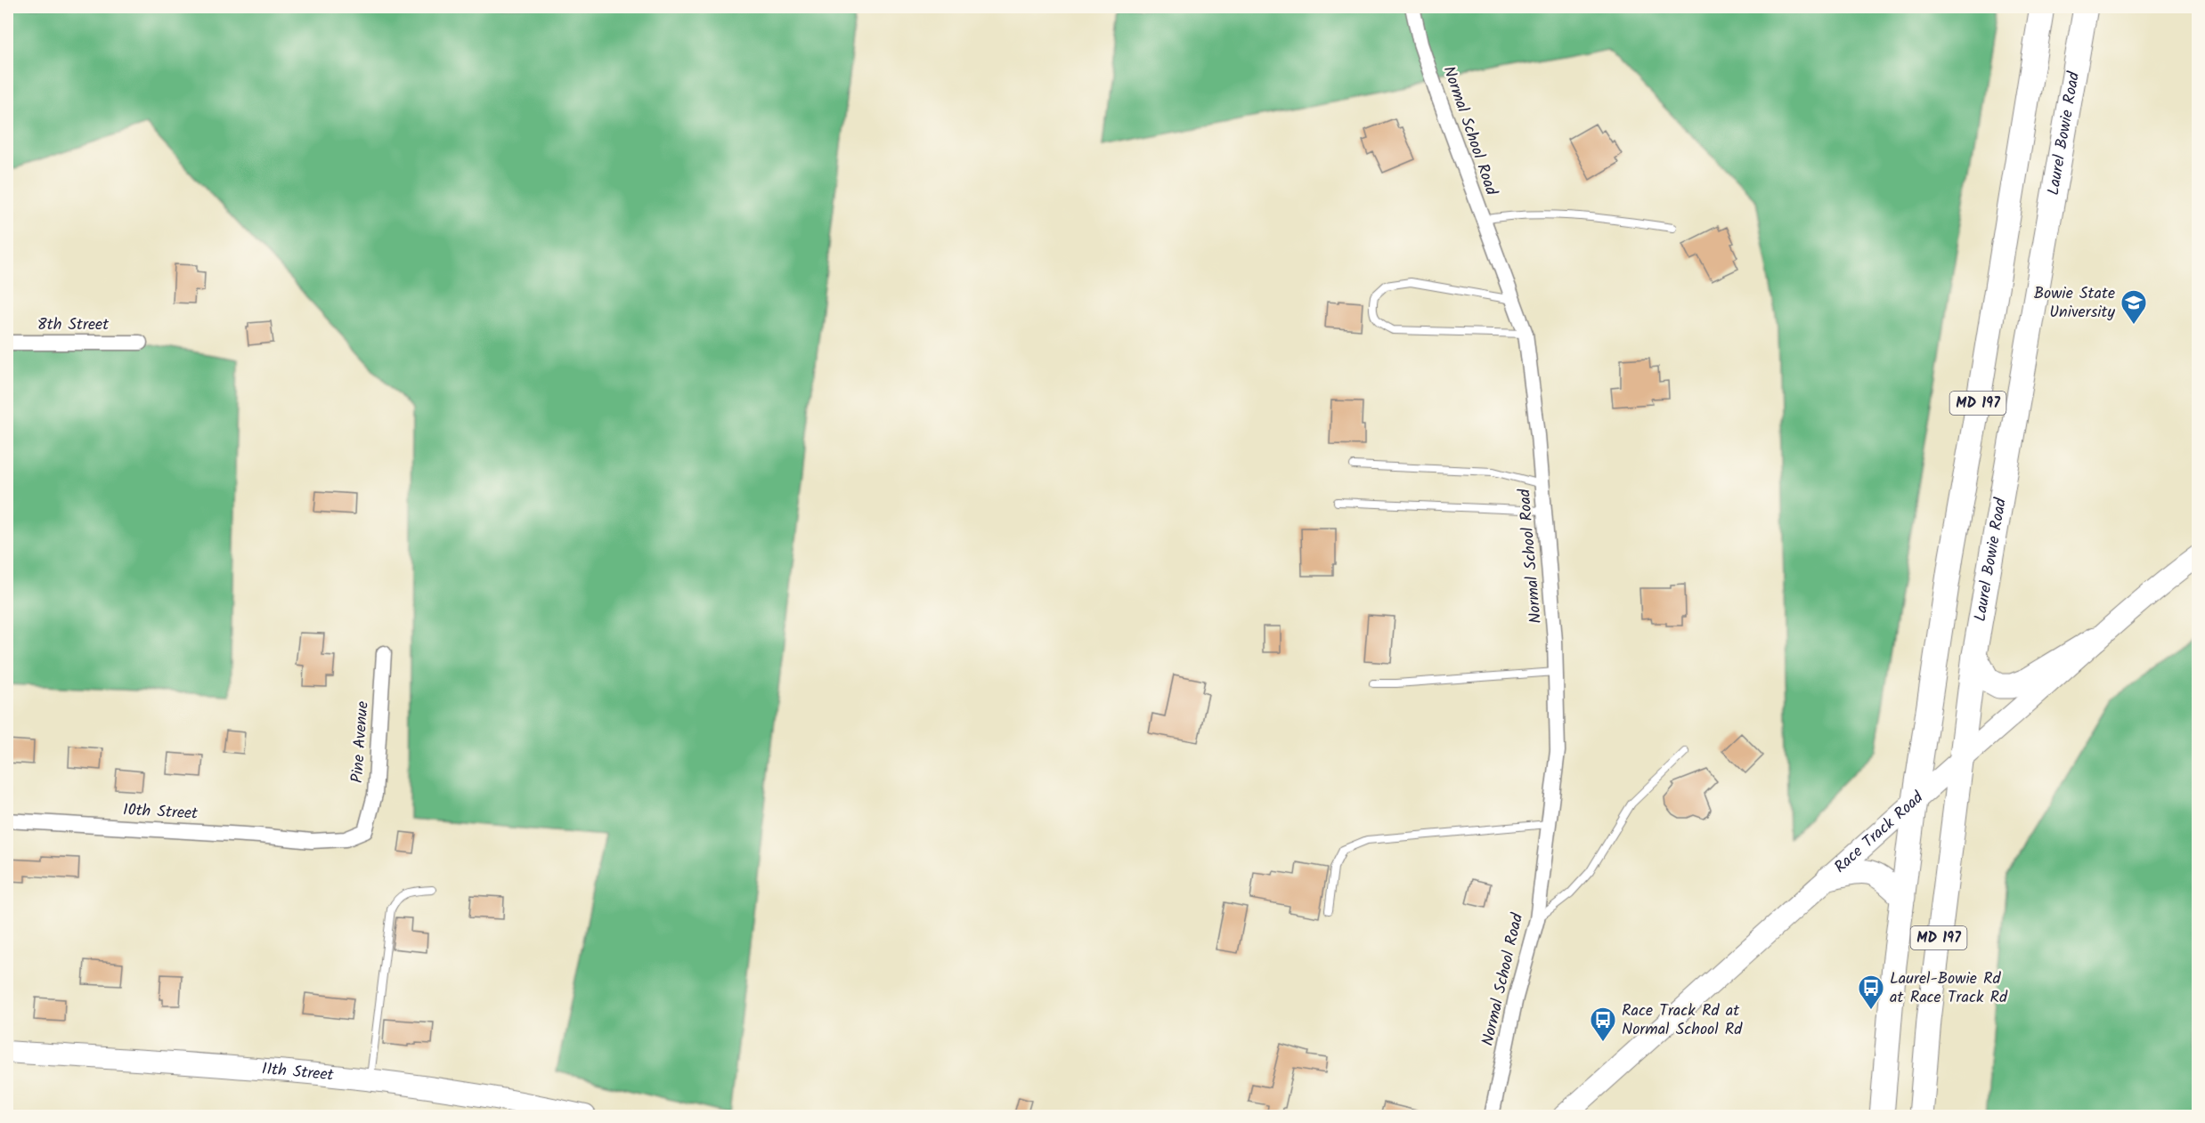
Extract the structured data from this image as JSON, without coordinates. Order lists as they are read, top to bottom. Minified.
{"streets":{"main road":["Laurel Bowie Road","MD 197","Race Track Road","11th Street"],"street":["Normal School Road","8th Street","Pine Avenue","10th Street"]},"crossings":[["Laurel Bowie Road","Race Track Road"],["MD 197","Race Track Road"],["Pine Avenue","10th Street"]],"places":{"school or university":["Bowie State University"],"bus stop":["Laurel-Bowie Rd at Race Track Rd","Race Track Rd at Normal School Rd"]}}
